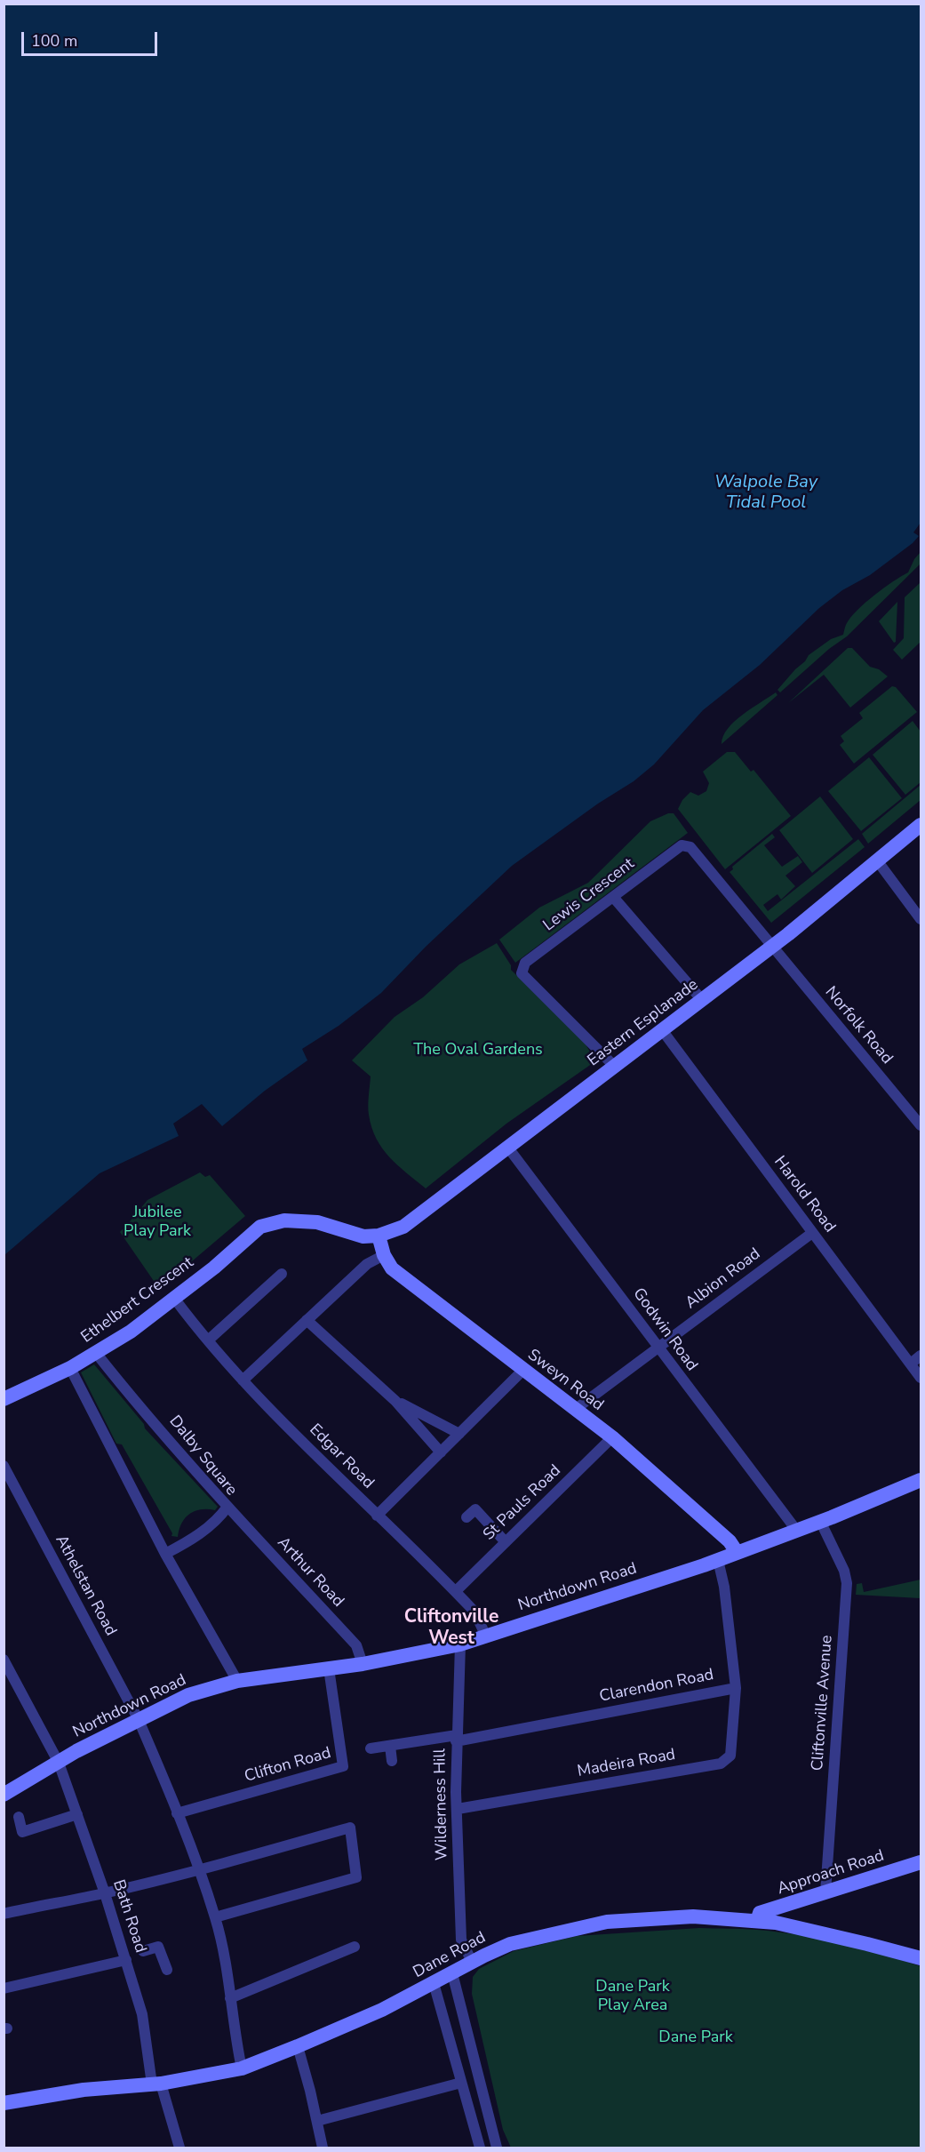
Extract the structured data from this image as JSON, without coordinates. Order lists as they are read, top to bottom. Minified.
{"streets":{"main road":["Eastern Esplanade","Ethelbert Crescent","Sweyn Road","Northdown Road","Approach Road","Dane Road"],"street":["Lewis Crescent","Norfolk Road","Harold Road","Albion Road","Godwin Road","Dalby Square","Edgar Road","St Pauls Road","Arthur Road","Athelstan Road","Clarendon Road","Cliftonville Avenue","Madeira Road","Clifton Road","Wilderness Hill","Bath Road"]},"crossings":[["Lewis Crescent","Eastern Esplanade"],["Lewis Crescent","Norfolk Road"],["Eastern Esplanade","Norfolk Road"],["Eastern Esplanade","Harold Road"],["Eastern Esplanade","Ethelbert Crescent"],["Eastern Esplanade","Godwin Road"],["Eastern Esplanade","Sweyn Road"],["Harold Road","Albion Road"],["Albion Road","Godwin Road"],["Albion Road","Sweyn Road"],["Ethelbert Crescent","Sweyn Road"],["Ethelbert Crescent","Dalby Square"],["Ethelbert Crescent","Edgar Road"],["Godwin Road","Northdown Road"],["Sweyn Road","St Pauls Road"],["Sweyn Road","Northdown Road"],["Dalby Square","Arthur Road"],["Edgar Road","St Pauls Road"],["Edgar Road","Northdown Road"],["Arthur Road","Northdown Road"],["Athelstan Road","Northdown Road"],["Athelstan Road","Clifton Road"],["Athelstan Road","Dane Road"],["Northdown Road","Clarendon Road"],["Northdown Road","Cliftonville Avenue"],["Northdown Road","Clifton Road"],["Northdown Road","Wilderness Hill"],["Northdown Road","Bath Road"],["Clarendon Road","Madeira Road"],["Clarendon Road","Wilderness Hill"],["Cliftonville Avenue","Approach Road"],["Madeira Road","Wilderness Hill"],["Wilderness Hill","Dane Road"],["Approach Road","Dane Road"],["Bath Road","Dane Road"]],"districts":["Cliftonville West"],"water":["Walpole Bay Tidal Pool"],"parks":["The Oval Gardens","Jubilee Play Park","Dane Park Play Area","Dane Park"],"scale_bar":"100 m"}
